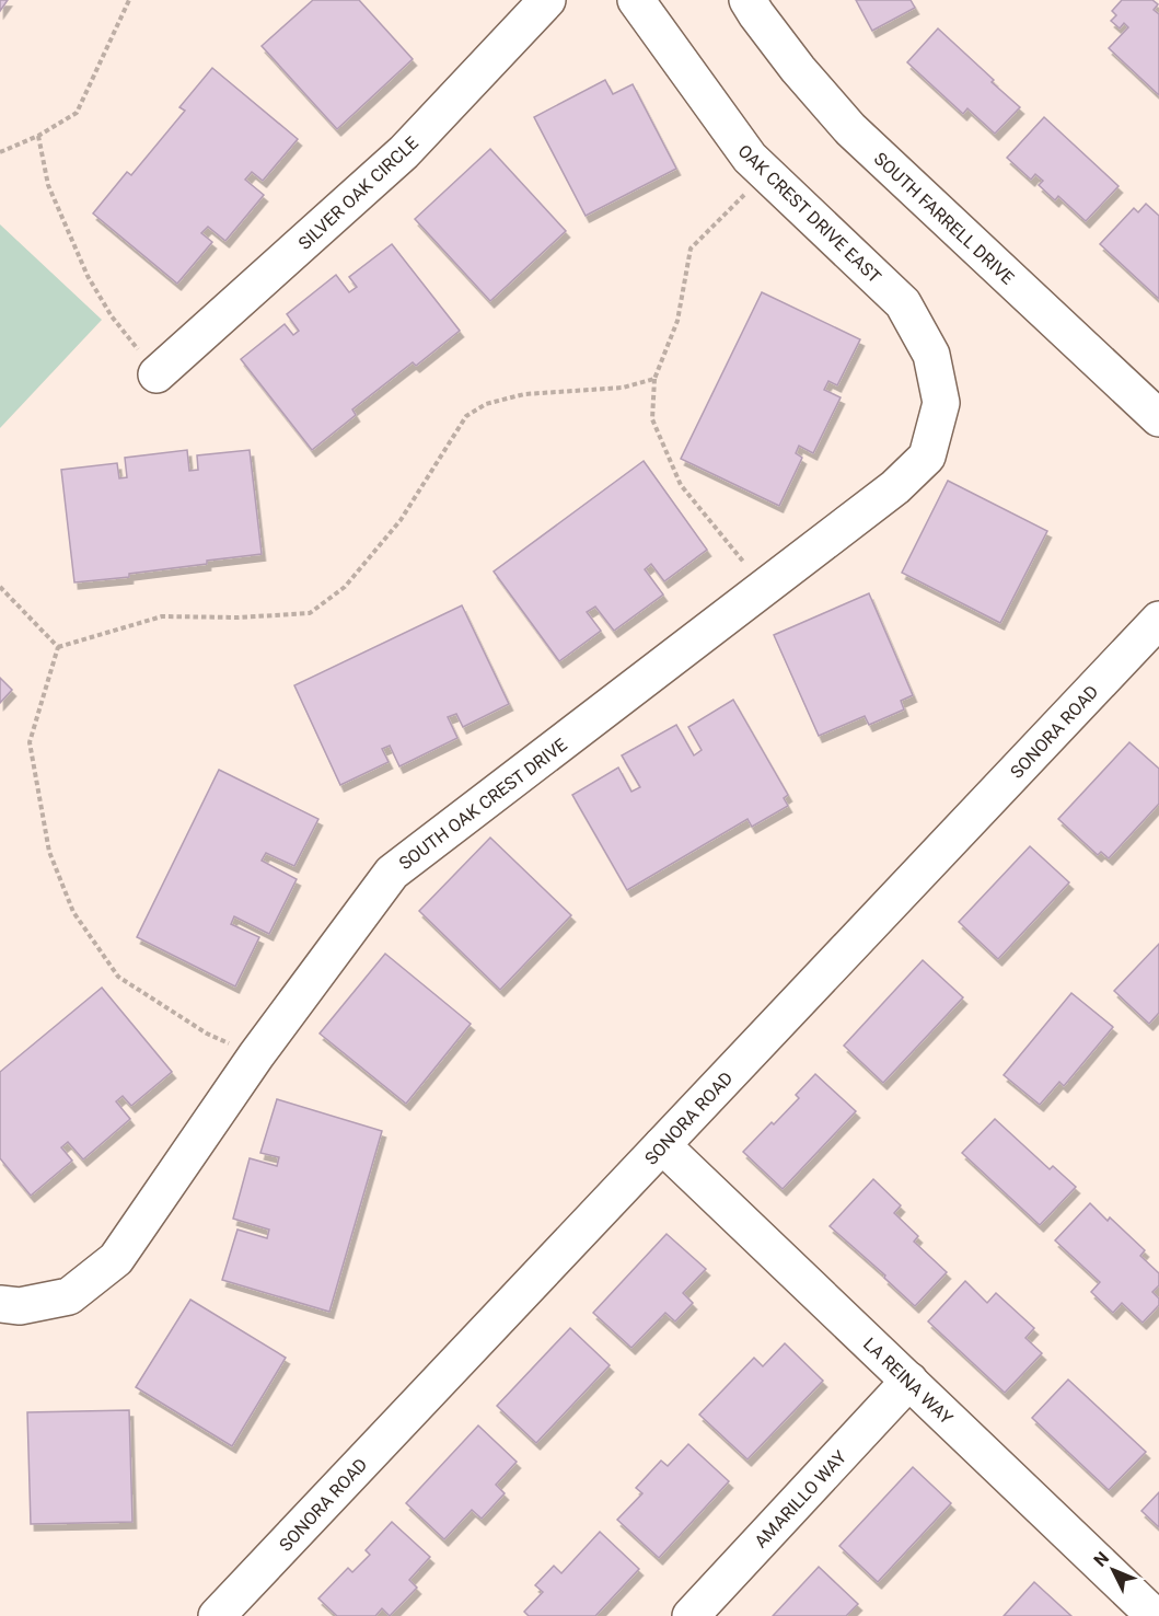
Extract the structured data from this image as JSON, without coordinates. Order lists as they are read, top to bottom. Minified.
{"streets":{"street":["SILVER OAK CIRCLE","OAK CREST DRIVE EAST","SOUTH FARRELL DRIVE","SONORA ROAD","SOUTH OAK CREST DRIVE","LA REINA WAY","AMARILLO WAY"]},"crossings":[["OAK CREST DRIVE EAST","SOUTH OAK CREST DRIVE"],["SONORA ROAD","LA REINA WAY"],["LA REINA WAY","AMARILLO WAY"]],"north":"top left"}
